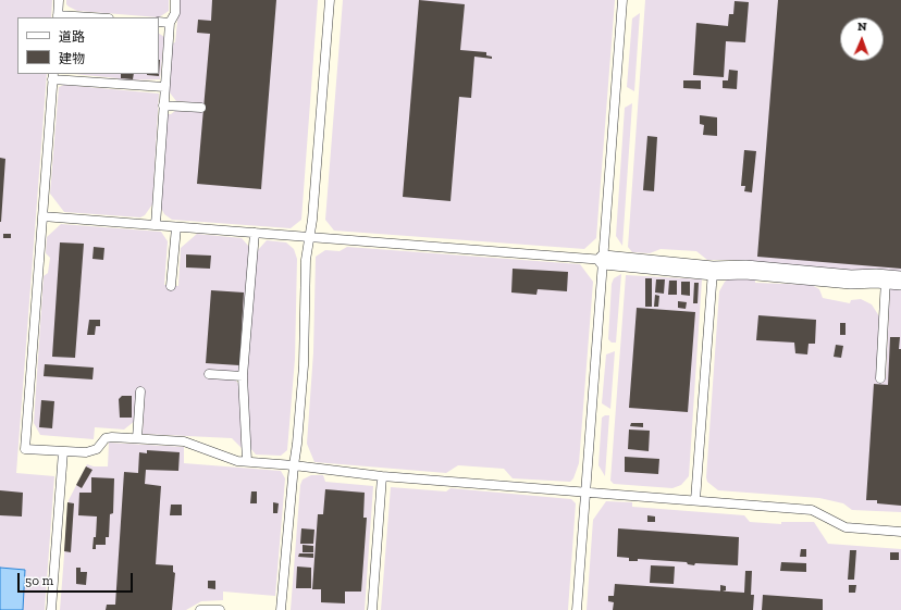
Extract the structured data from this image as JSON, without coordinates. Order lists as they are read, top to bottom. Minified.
{"legend":["道路","建物"],"scale_bar":"50 m","north":"top"}
